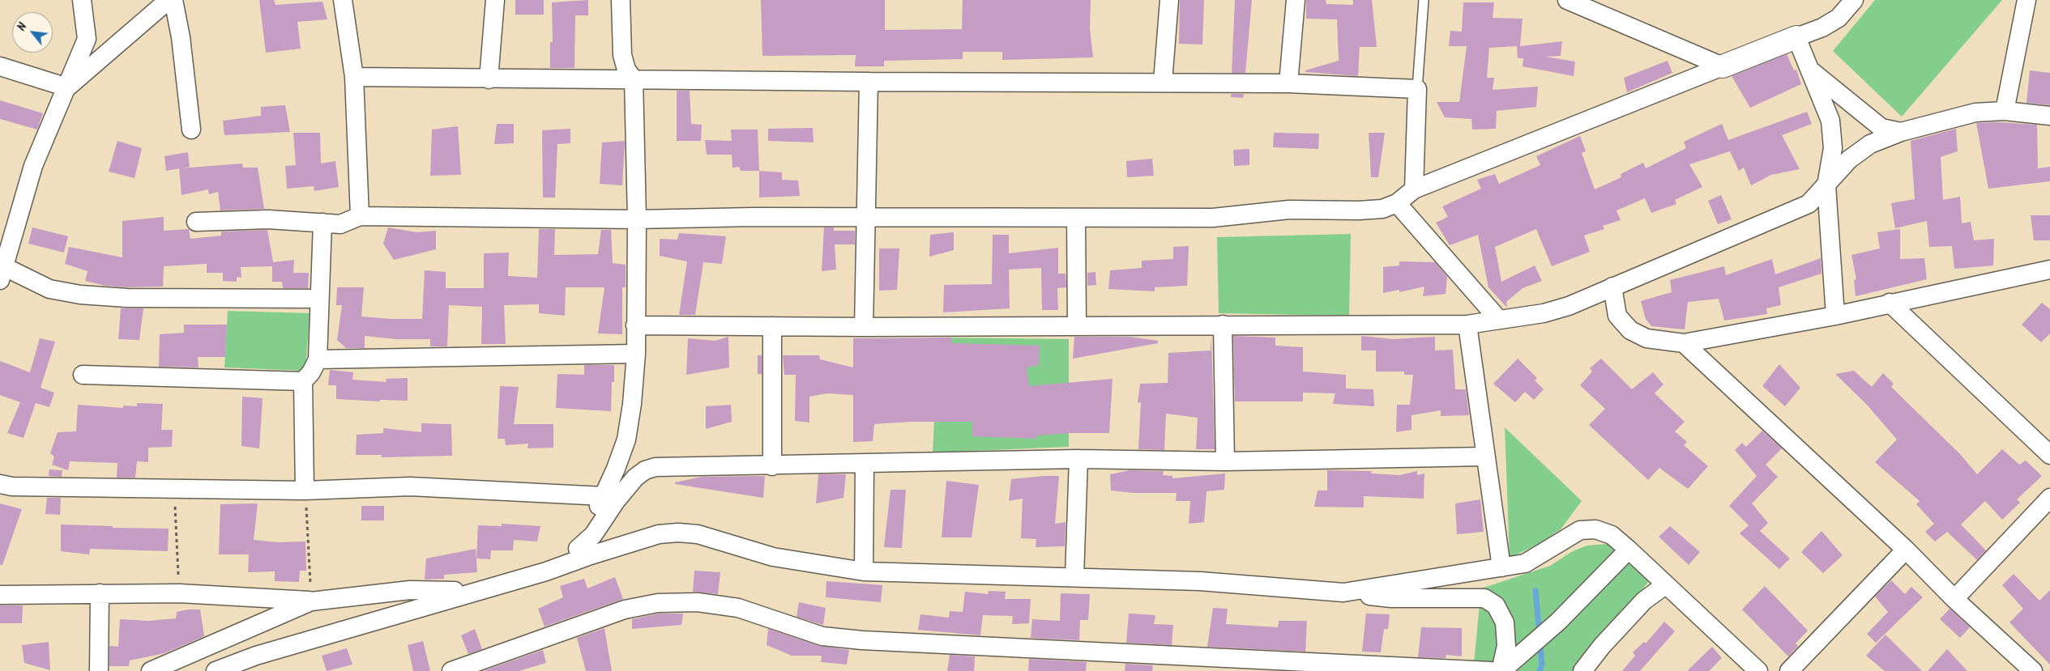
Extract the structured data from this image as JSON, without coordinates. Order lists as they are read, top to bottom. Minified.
{"north":"top left"}
